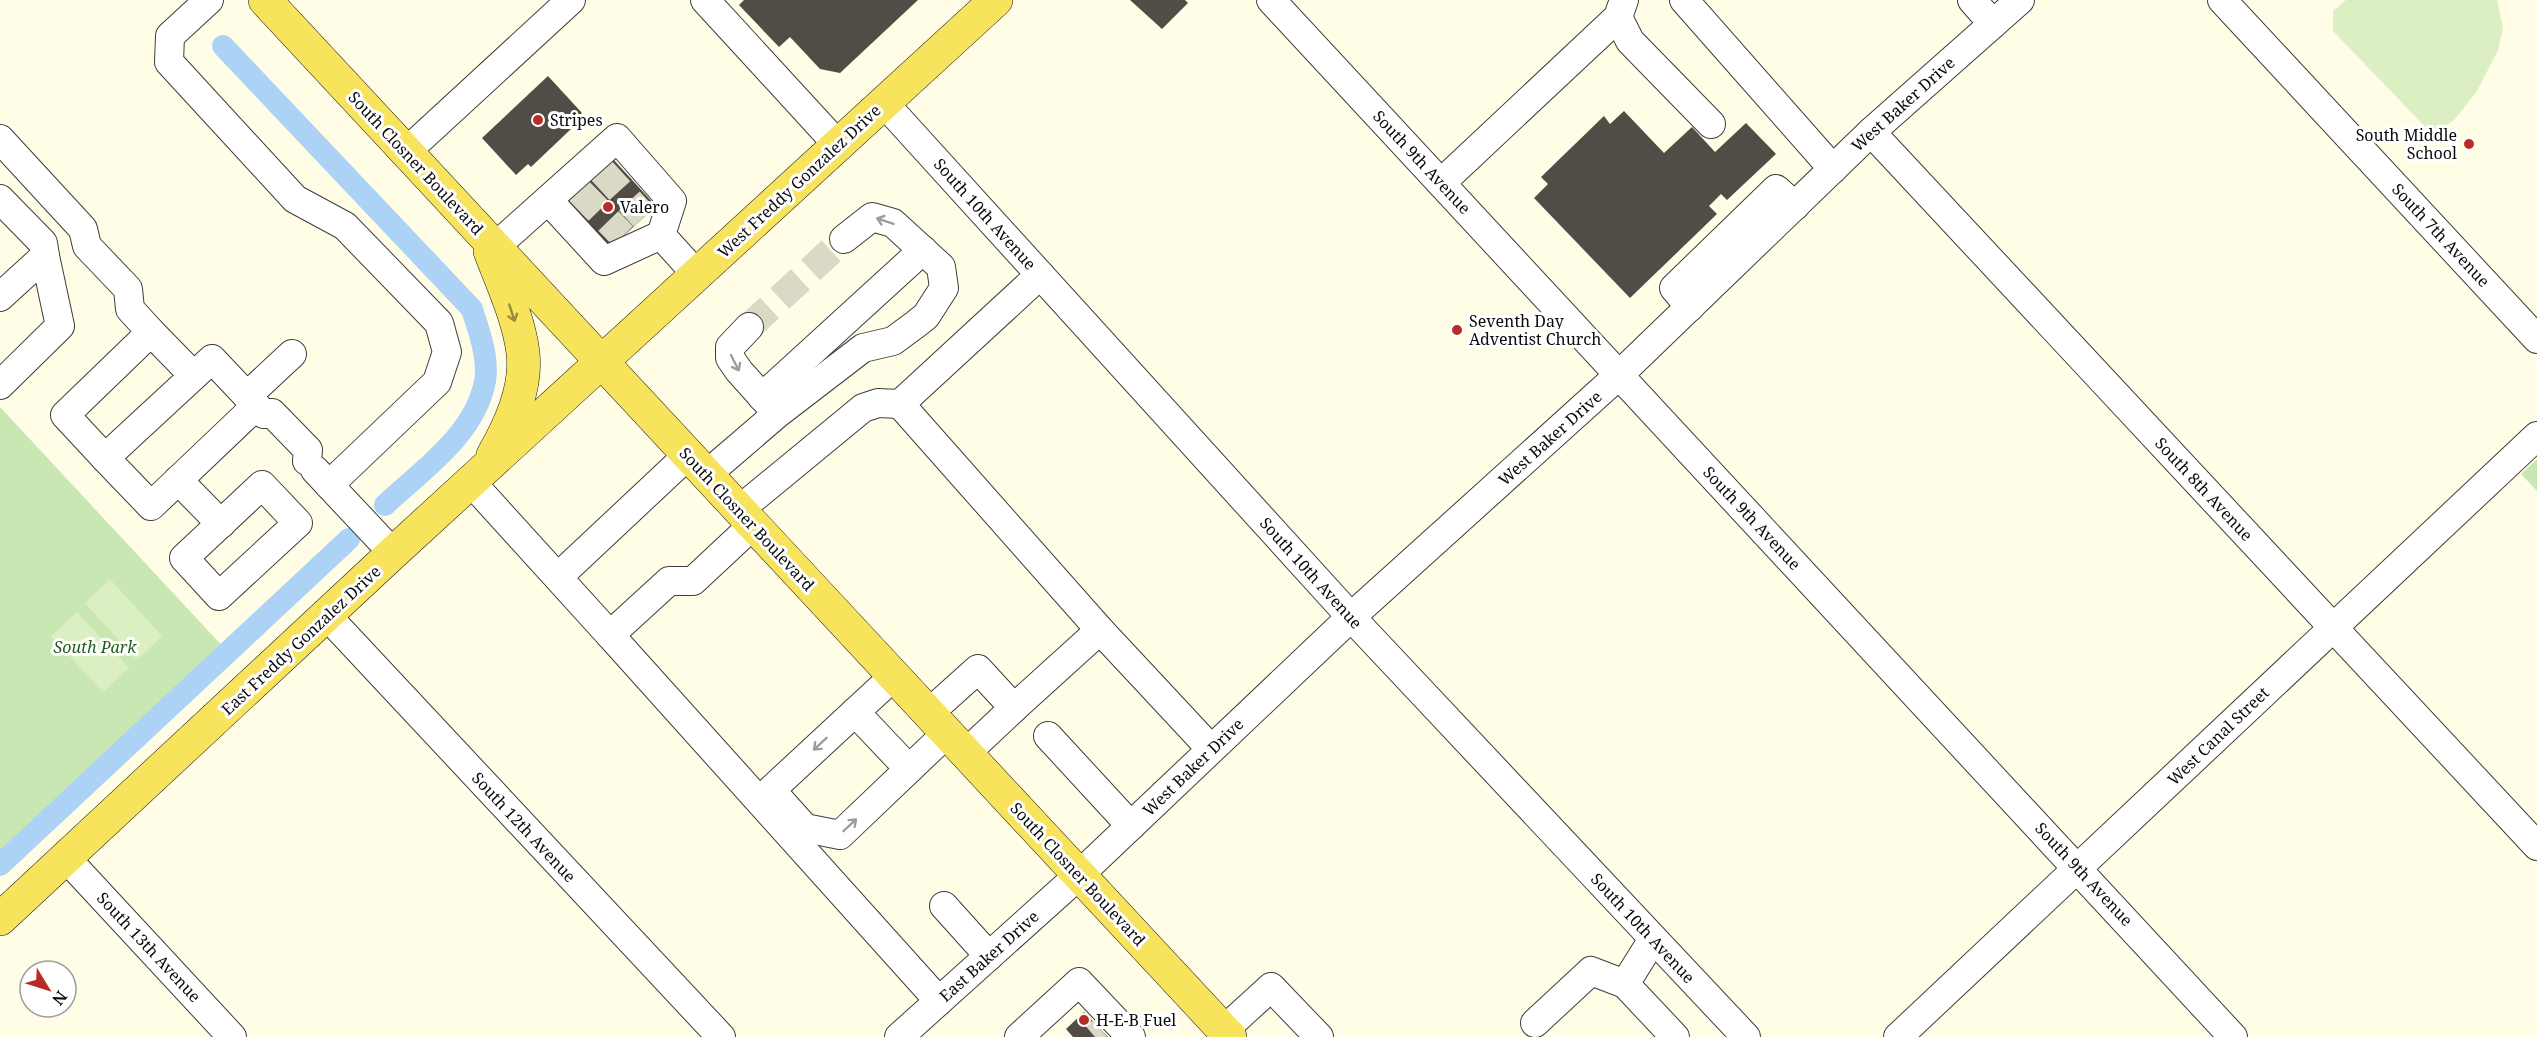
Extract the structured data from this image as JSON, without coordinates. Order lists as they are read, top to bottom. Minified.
{"streets":{"main road":["South Closner Boulevard","West Freddy Gonzalez Drive","East Freddy Gonzalez Drive"],"street":["West Baker Drive","South 9th Avenue","South 10th Avenue","South 7th Avenue","South 8th Avenue","West Canal Street","South 12th Avenue","South 13th Avenue","East Baker Drive"]},"crossings":[["West Baker Drive","South 9th Avenue"],["West Baker Drive","South Closner Boulevard"],["West Baker Drive","South 10th Avenue"],["West Baker Drive","South 8th Avenue"],["West Baker Drive","East Baker Drive"],["South 9th Avenue","West Canal Street"],["South Closner Boulevard","West Freddy Gonzalez Drive"],["South Closner Boulevard","East Freddy Gonzalez Drive"],["South Closner Boulevard","East Baker Drive"],["West Freddy Gonzalez Drive","South 10th Avenue"],["West Freddy Gonzalez Drive","East Freddy Gonzalez Drive"],["South 8th Avenue","West Canal Street"],["East Freddy Gonzalez Drive","South 12th Avenue"],["East Freddy Gonzalez Drive","South 13th Avenue"]],"parks":["South Park"],"places":["Stripes","South Middle School","Valero","Seventh Day Adventist Church","H-E-B Fuel"],"north":"bottom right"}
